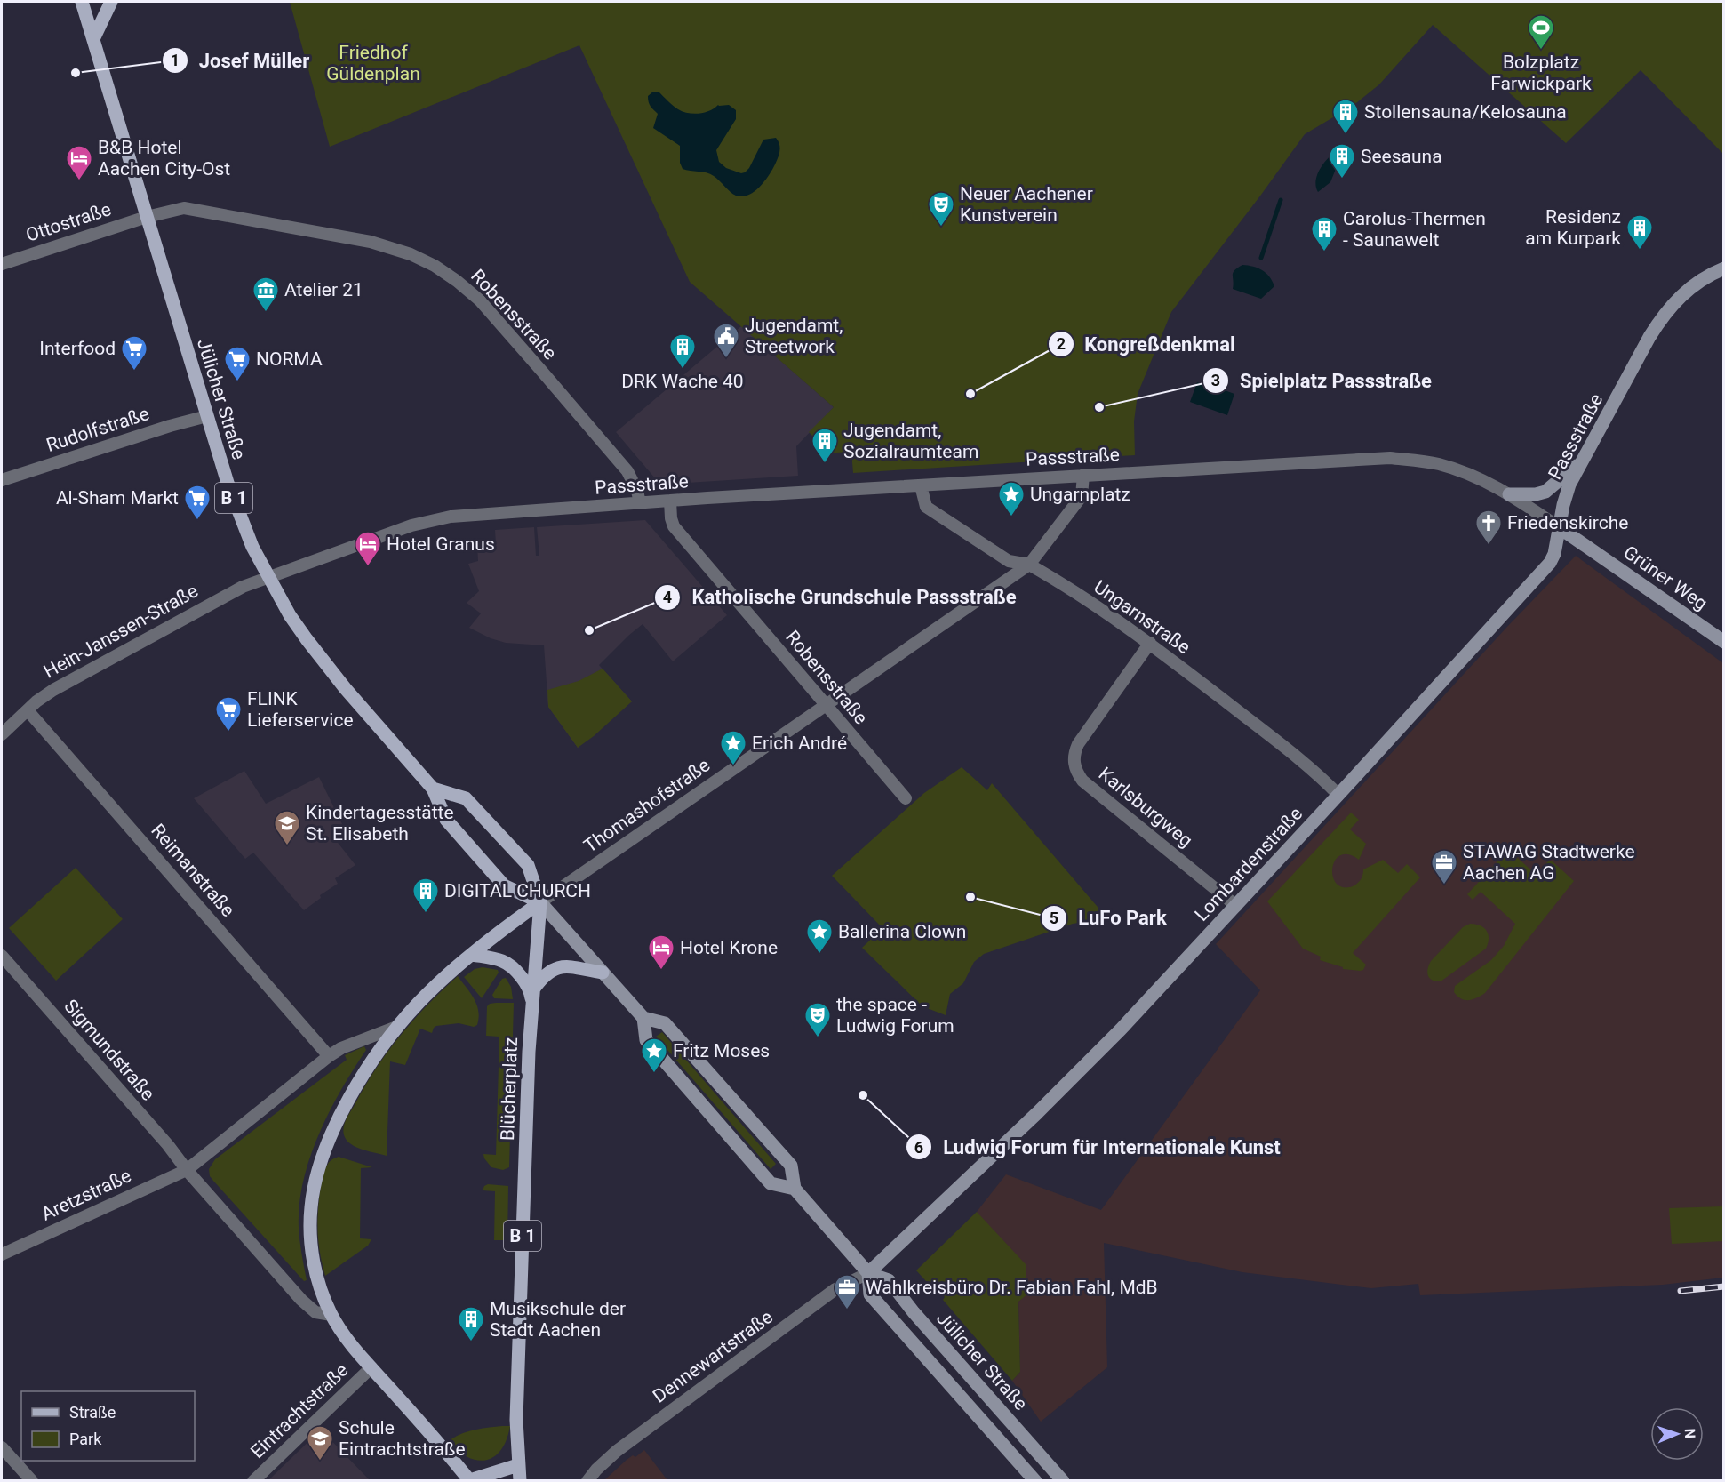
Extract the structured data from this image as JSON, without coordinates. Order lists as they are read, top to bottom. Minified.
{"streets":{"main road":["Jülicher Straße","B 1","Blücherplatz"],"street":["Ottostraße","Robensstraße","Rudolfstraße","Passstraße","Grüner Weg","Ungarnstraße","Hein-Janssen-Straße","Thomashofstraße","Karlsburgweg","Lombardenstraße","Reimanstraße","Sigmundstraße","Aretzstraße","Dennewartstraße","Eintrachtstraße"]},"crossings":[["Ottostraße","Robensstraße"],["Ottostraße","Jülicher Straße"],["Robensstraße","Jülicher Straße"],["Robensstraße","Passstraße"],["Robensstraße","Thomashofstraße"],["Jülicher Straße","Rudolfstraße"],["Jülicher Straße","Passstraße"],["Jülicher Straße","Hein-Janssen-Straße"],["Jülicher Straße","Thomashofstraße"],["Jülicher Straße","Lombardenstraße"],["Jülicher Straße","Blücherplatz"],["Jülicher Straße","Dennewartstraße"],["Passstraße","Grüner Weg"],["Passstraße","Ungarnstraße"],["Passstraße","Hein-Janssen-Straße"],["Passstraße","Thomashofstraße"],["Passstraße","Lombardenstraße"],["B 1","Blücherplatz"],["Grüner Weg","Lombardenstraße"],["Ungarnstraße","Thomashofstraße"],["Ungarnstraße","Karlsburgweg"],["Ungarnstraße","Lombardenstraße"],["Hein-Janssen-Straße","Reimanstraße"],["Thomashofstraße","Blücherplatz"],["Karlsburgweg","Lombardenstraße"],["Lombardenstraße","Dennewartstraße"],["Sigmundstraße","Aretzstraße"]],"parks":["Friedhof Güldenplan"],"places":{"sports":["Bolzplatz Farwickpark"],"other":["Josef Müller","Kongreßdenkmal","Spielplatz Passstraße","Katholische Grundschule Passstraße","LuFo Park","Ludwig Forum für Internationale Kunst"],"building":["Stollensauna/Kelosauna","Seesauna","Residenz am Kurpark","Carolus-Thermen - Saunawelt","DRK Wache 40","Jugendamt, Sozialraumteam","DIGITAL CHURCH","Musikschule der Stadt Aachen"],"hotel":["B&B Hotel Aachen City-Ost","Hotel Granus","Hotel Krone"],"theatre":["Neuer Aachener Kunstverein","the space - Ludwig Forum"],"museum":["Atelier 21"],"public building":["Jugendamt, Streetwork"],"supermarket":["Interfood","NORMA","Al-Sham Markt","FLINK Lieferservice"],"place":["Ungarnplatz","Erich André","Ballerina Clown","Fritz Moses"],"church":["Friedenskirche"],"school or university":["Kindertagesstätte St. Elisabeth","Schule Eintrachtstraße"],"office":["STAWAG Stadtwerke Aachen AG","Wahlkreisbüro Dr. Fabian Fahl, MdB"]},"legend":["Straße","Park"],"north":"right"}
